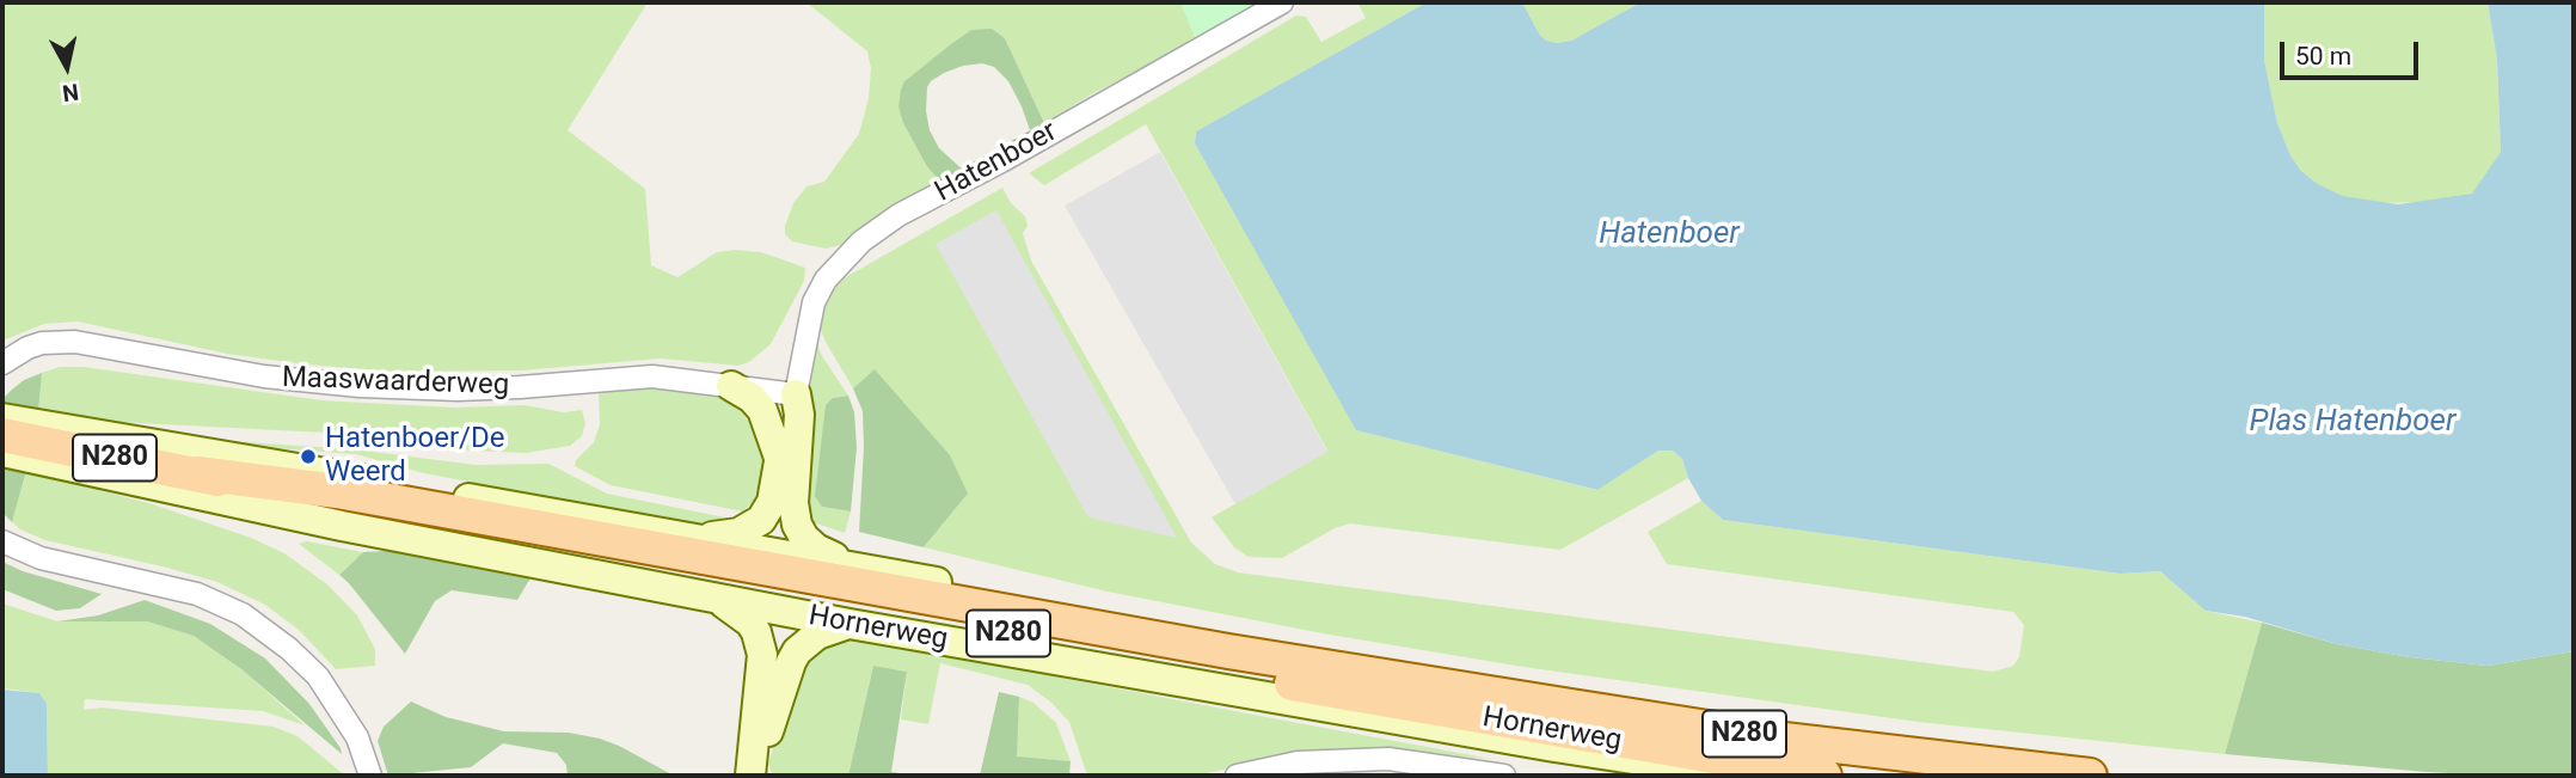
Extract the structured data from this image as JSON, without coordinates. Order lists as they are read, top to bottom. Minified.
{"streets":{"main road":["N280","Hornerweg"],"street":["Hatenboer","Maaswaarderweg"]},"crossings":[["Hatenboer","Maaswaarderweg"]],"water":["Hatenboer","Plas Hatenboer"],"places":["Hatenboer/De Weerd"],"scale_bar":"50 m","north":"bottom"}
